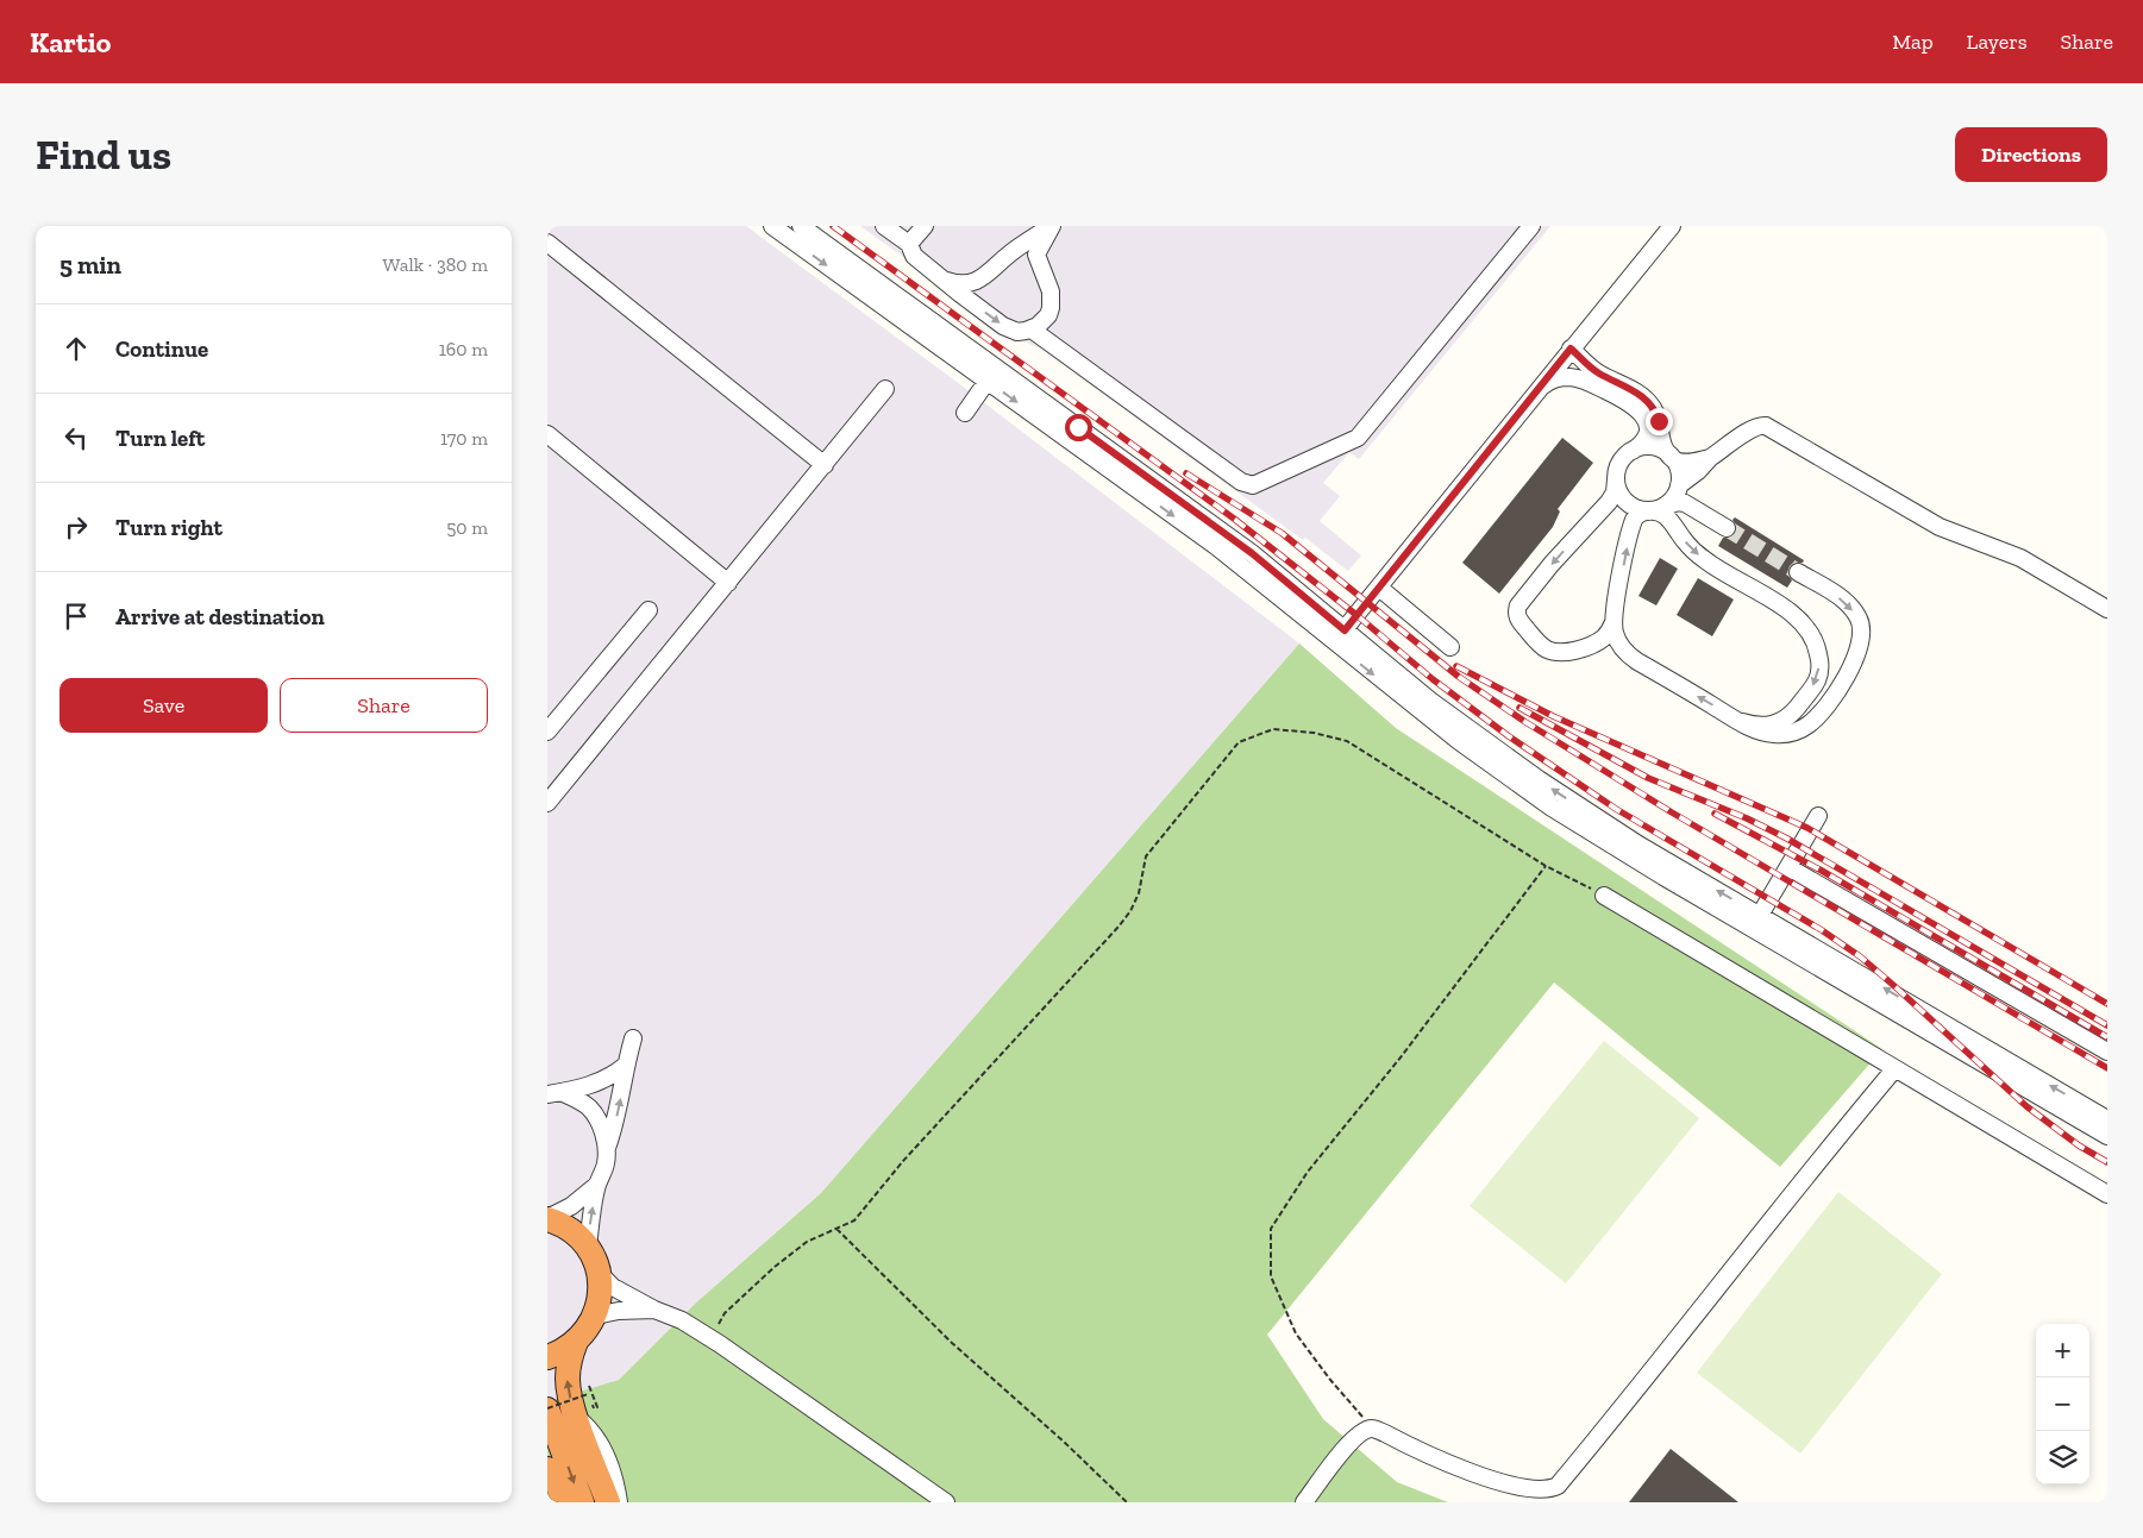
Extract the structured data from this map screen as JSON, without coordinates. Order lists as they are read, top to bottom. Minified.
{"page":{"header":"Kartio","nav":["Map","Layers","Share"],"buttons":["Directions",["Save","Share"]],"title":"Find us","heading":["5 min","Walk · 380 m"],"list":[["Continue","160 m"],["Turn left","170 m"],["Turn right","50 m"],"Arrive at destination"],"map_buttons":["+","−"]}}
